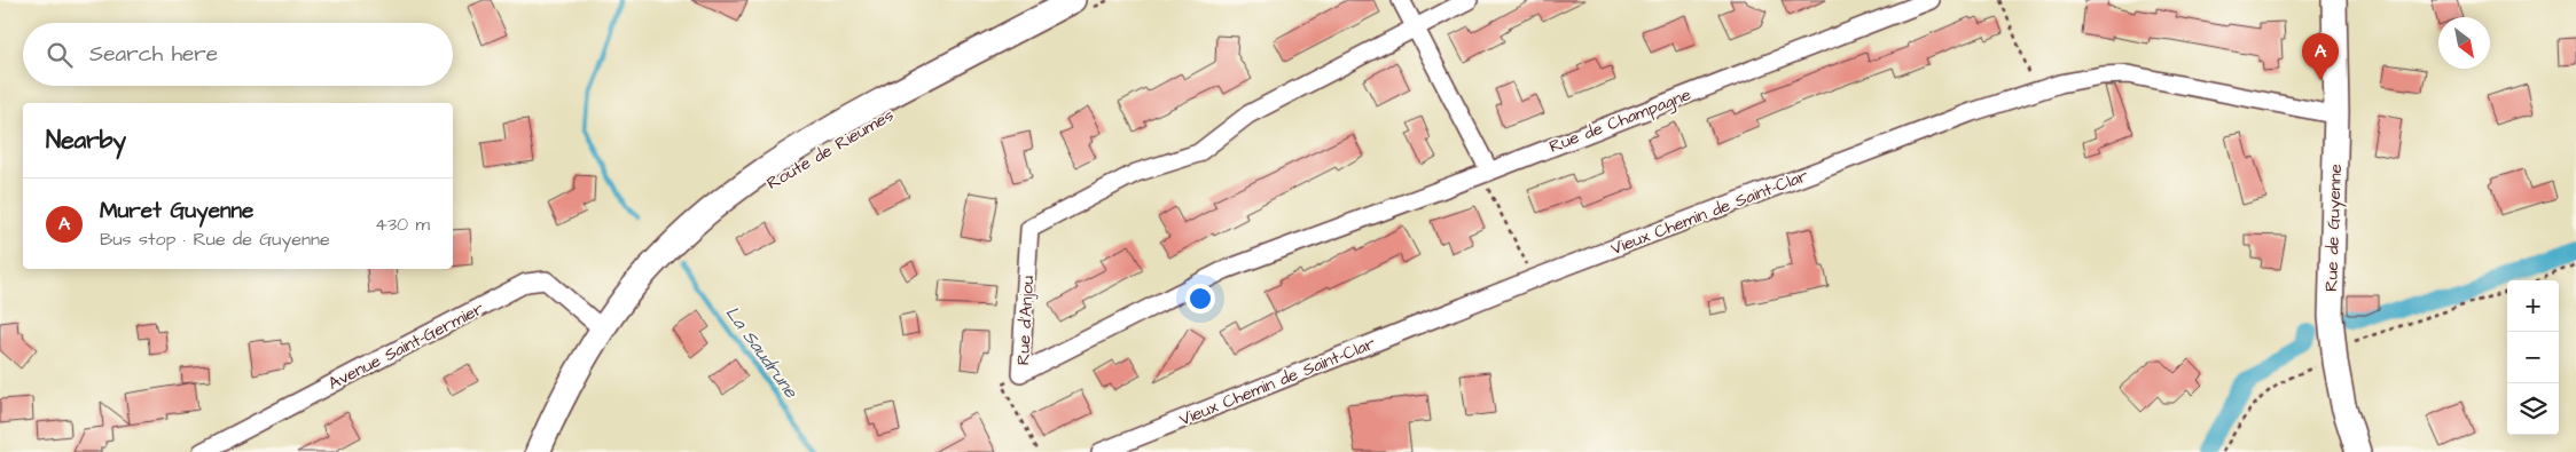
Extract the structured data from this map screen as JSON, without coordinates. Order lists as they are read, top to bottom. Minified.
{"streets":{"main road":["Route de Rieumes","Rue de Guyenne"],"street":["Rue de Champagne","Vieux Chemin de Saint-Clar","Rue d'Anjou","Avenue Saint-Germier"]},"crossings":[["Rue de Champagne","Rue d'Anjou"],["Route de Rieumes","Avenue Saint-Germier"],["Vieux Chemin de Saint-Clar","Rue de Guyenne"]],"water":["La Saudrune"],"north":"bottom right","page":{"search":"Search here","pins":"A","heading":"Nearby","list":[{"mark":"A","name":"Muret Guyenne","note":"Bus stop · Rue de Guyenne","value":"430 m"}],"map_buttons":["+","−"]}}
